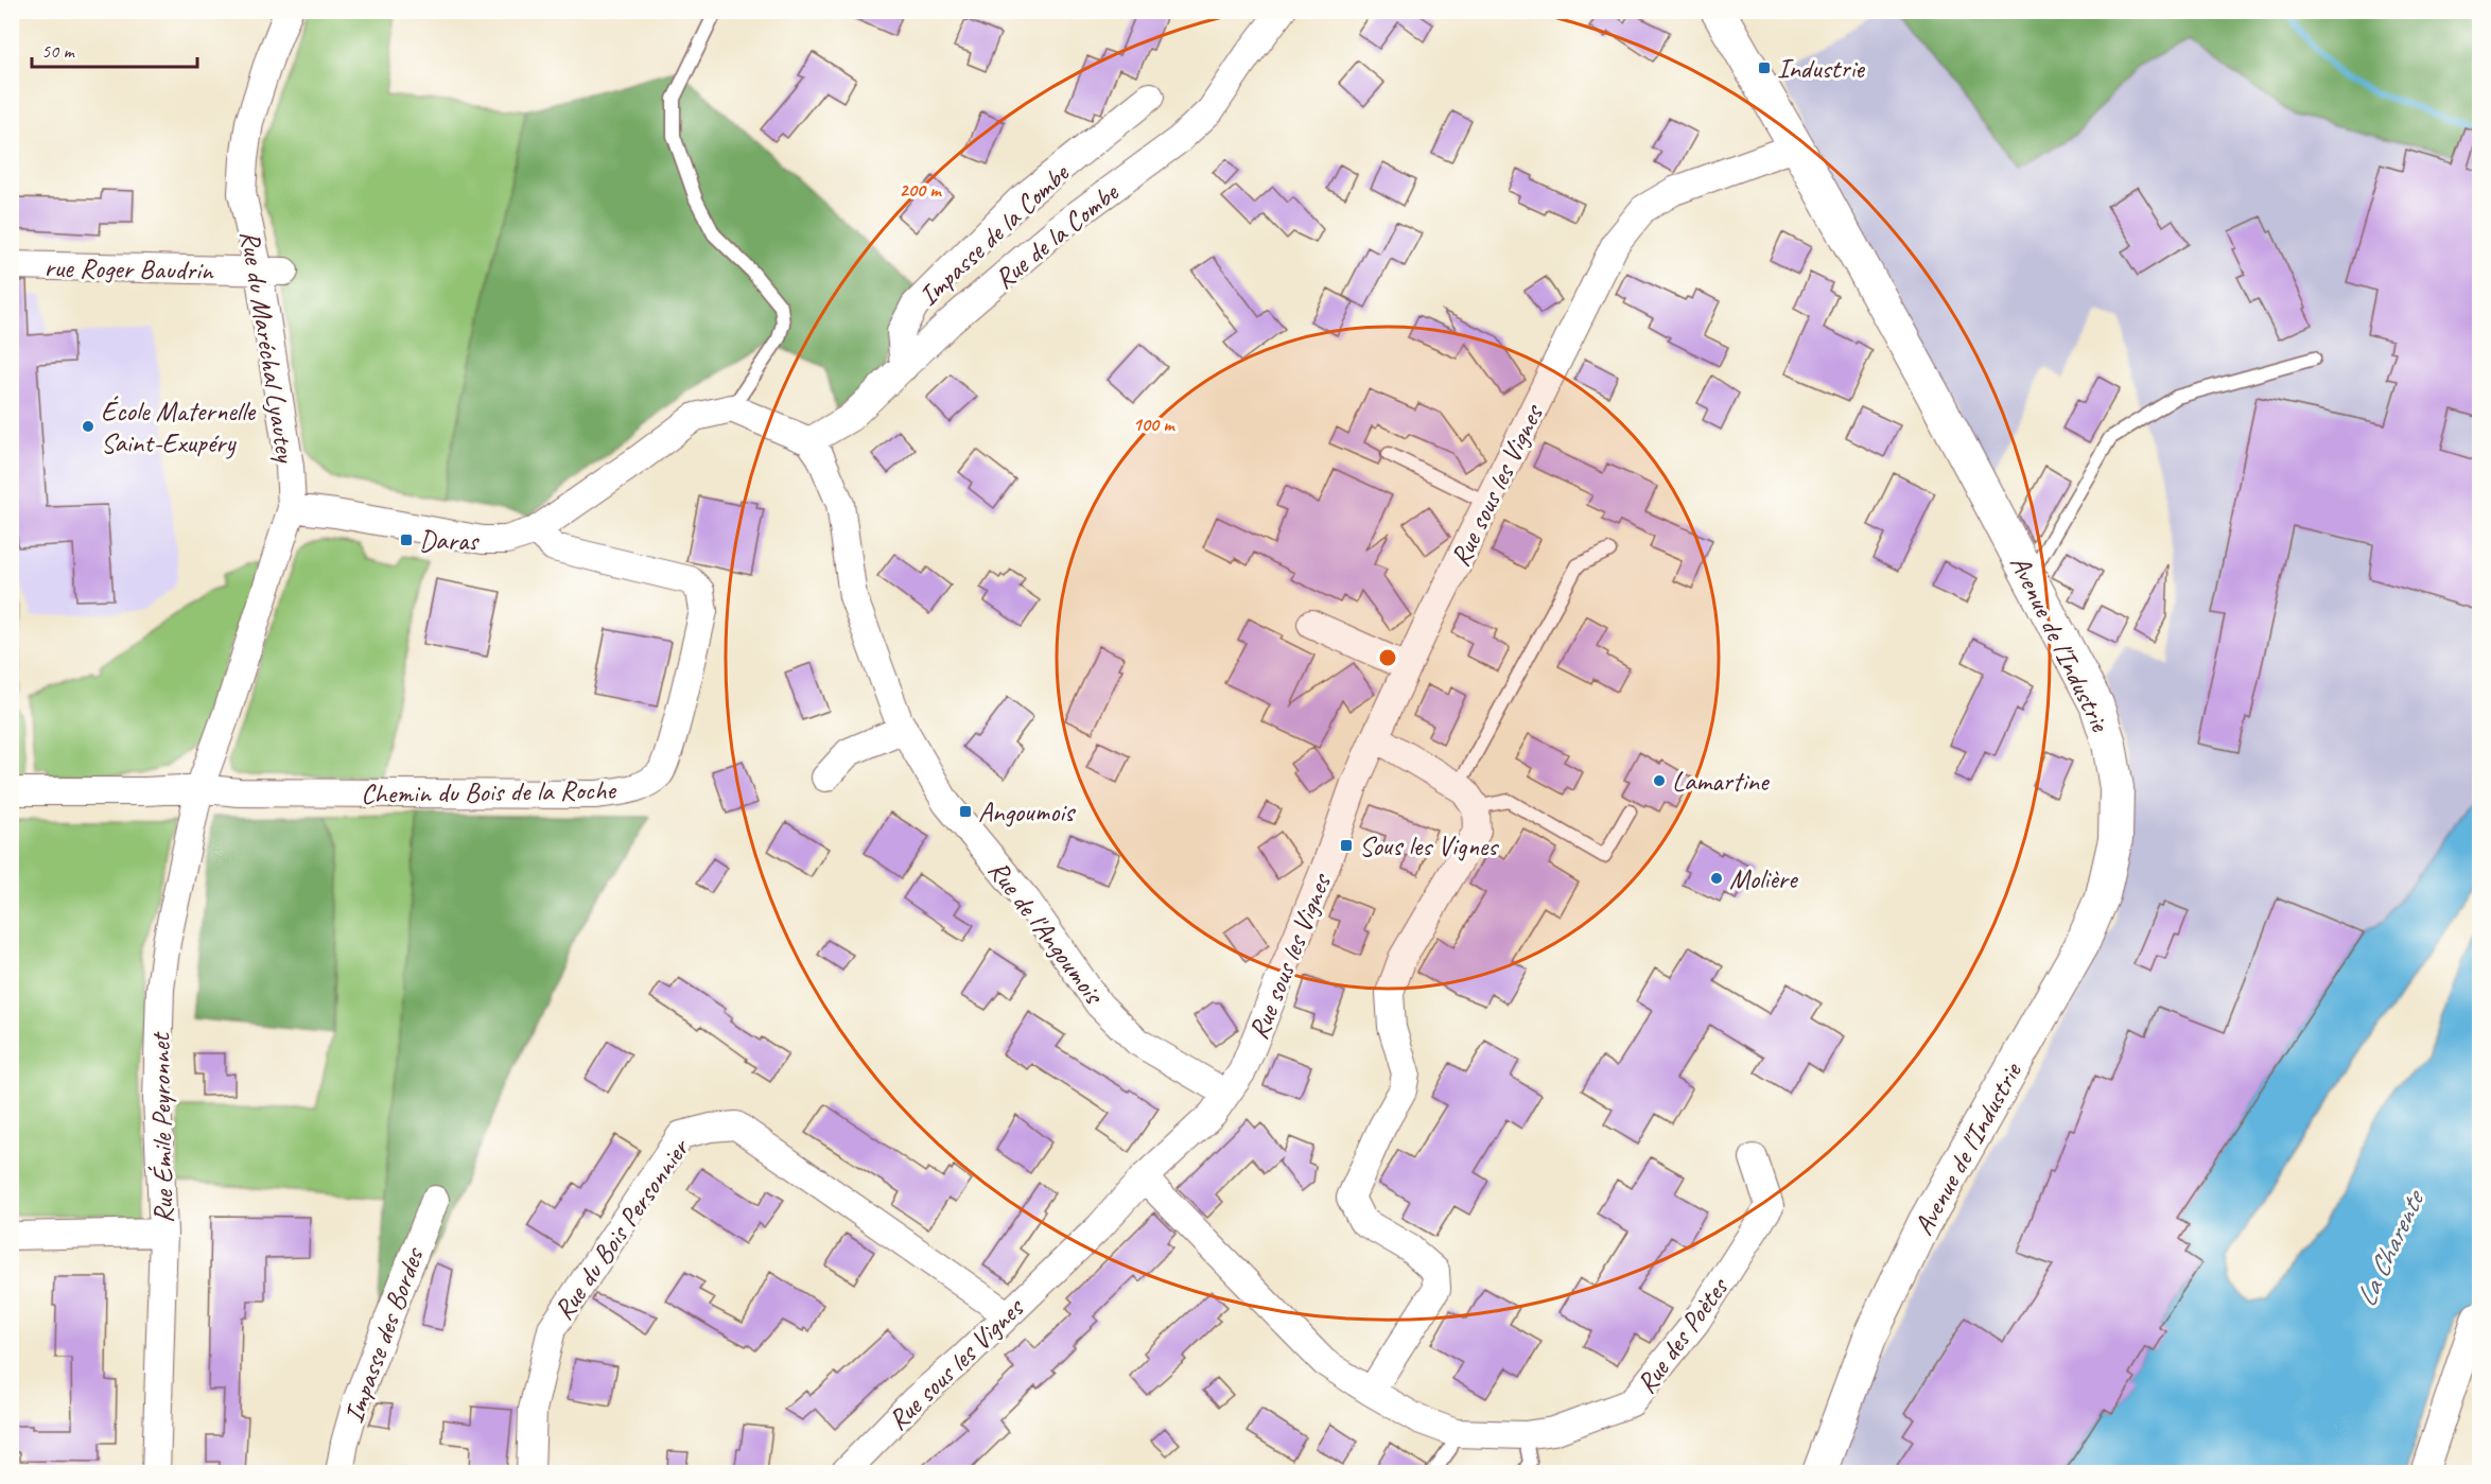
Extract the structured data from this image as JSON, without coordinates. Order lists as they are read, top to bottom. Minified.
{"streets":{"street":["Impasse de la Combe","Rue de la Combe","rue Roger Baudrin","Rue du Maréchal Lyautey","Rue sous les Vignes","Avenue de l'Industrie","Chemin du Bois de la Roche","Rue de l'Angoumois","Rue Émile Peyronnet","Rue du Bois Personnier","Impasse des Bordes","Rue des Poètes"]},"crossings":[["Impasse de la Combe","Rue de la Combe"],["Rue de la Combe","Rue de l'Angoumois"],["rue Roger Baudrin","Rue du Maréchal Lyautey"],["Rue du Maréchal Lyautey","Chemin du Bois de la Roche"],["Rue du Maréchal Lyautey","Rue Émile Peyronnet"],["Rue sous les Vignes","Avenue de l'Industrie"],["Rue sous les Vignes","Rue de l'Angoumois"],["Rue sous les Vignes","Rue du Bois Personnier"],["Rue sous les Vignes","Rue des Poètes"],["Chemin du Bois de la Roche","Rue Émile Peyronnet"]],"water":["La Charente"],"places":{"transit":["Industrie","Daras","Angoumois","Sous les Vignes"],"other":["École Maternelle Saint-Exupéry","Lamartine","Molière"]},"scale_bar":"50 m","rings":["200 m","100 m"]}
